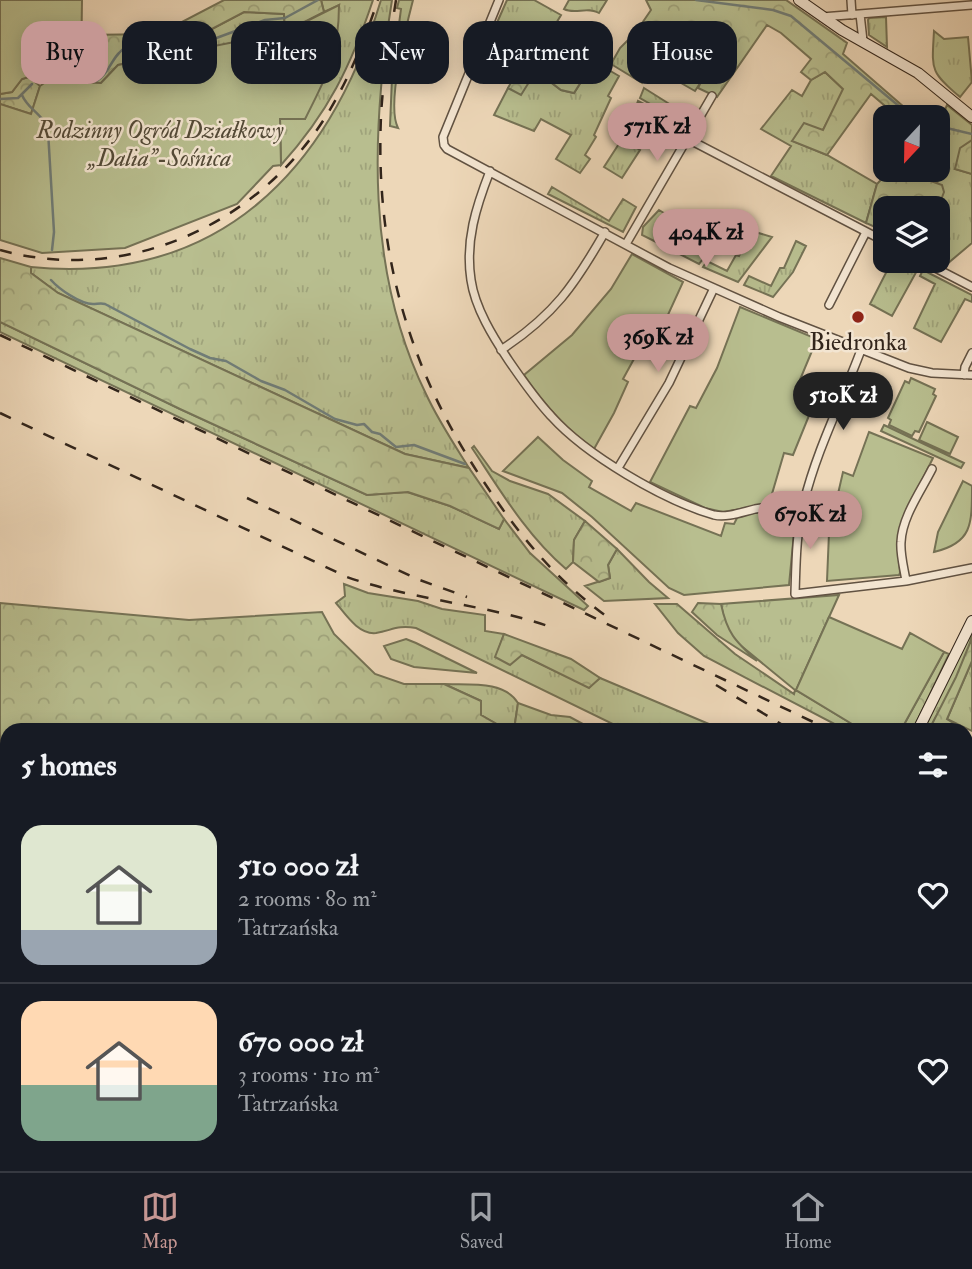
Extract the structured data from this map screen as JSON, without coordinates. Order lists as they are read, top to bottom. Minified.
{"parks":["Rodzinny Ogród Działkowy „Dalia”-Sośnica"],"places":["Biedronka"],"north":"bottom","page":{"chip":["Buy","Rent","Filters","New","Apartment","House"],"price":["571K zł","404K zł","369K zł","510K zł","670K zł"],"heading":"5 homes","list":[{"name":"510 000 zł","note":"2 rooms · 80 m² · Tatrzańska"},{"name":"670 000 zł","note":"3 rooms · 110 m² · Tatrzańska"}],"tabs":["Map","Saved","Home"]}}
